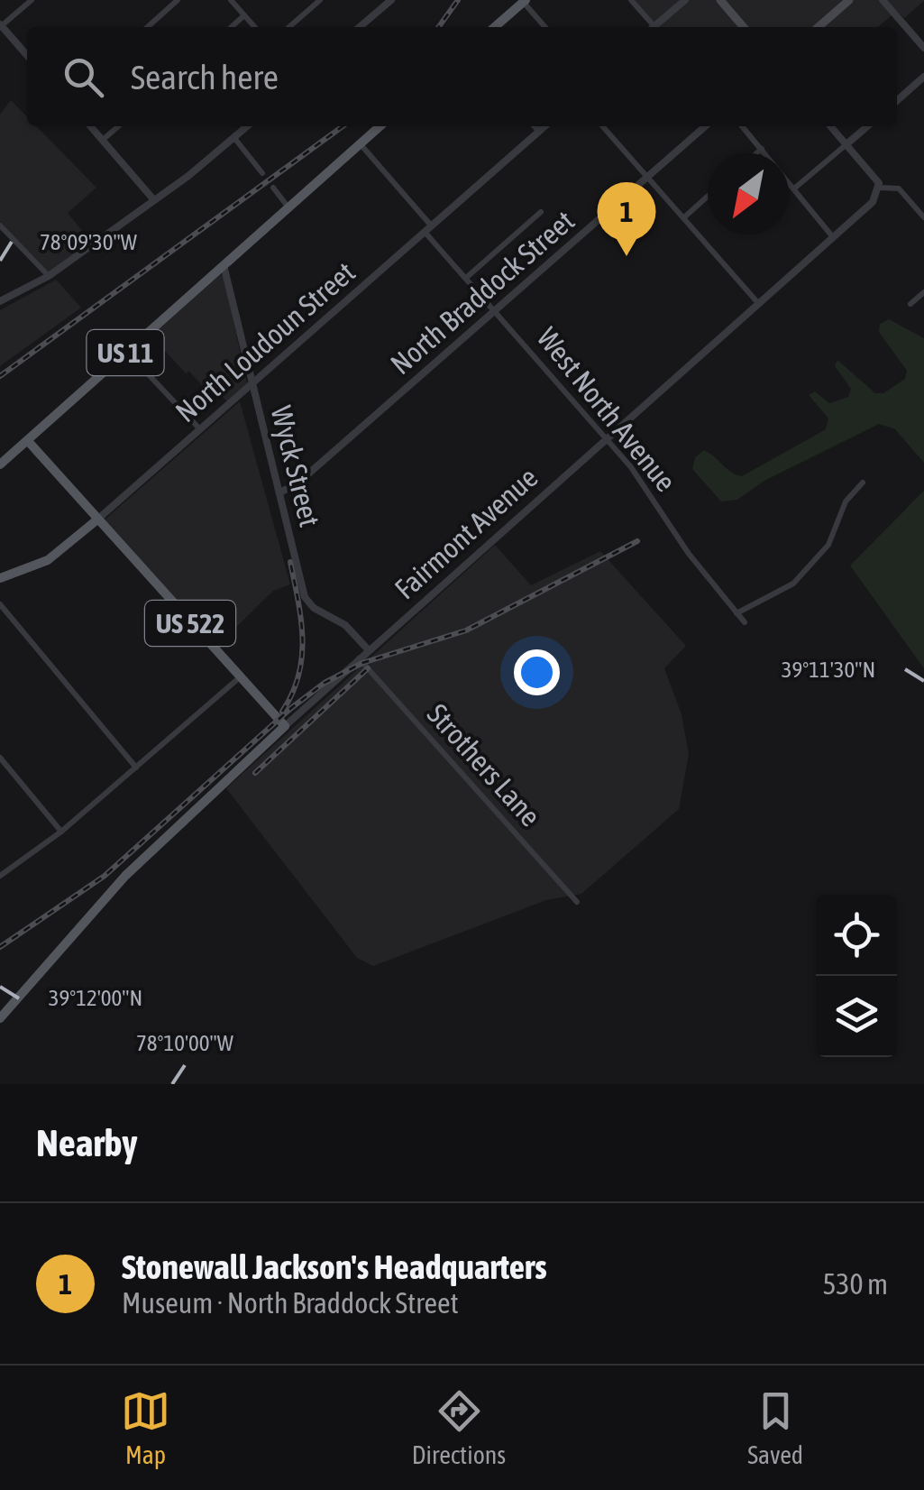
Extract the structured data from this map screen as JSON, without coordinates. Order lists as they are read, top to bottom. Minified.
{"streets":{"main road":["North Loudoun Street","US 11","Fairmont Avenue","US 522"],"street":["North Braddock Street","West North Avenue","Wyck Street","Strothers Lane"]},"crossings":[["North Braddock Street","West North Avenue"],["North Braddock Street","Wyck Street"],["North Loudoun Street","West North Avenue"],["North Loudoun Street","Wyck Street"],["North Loudoun Street","US 522"],["US 11","West North Avenue"],["US 11","Wyck Street"],["West North Avenue","Fairmont Avenue"],["Wyck Street","Fairmont Avenue"],["Fairmont Avenue","US 522"],["Fairmont Avenue","Strothers Lane"]],"north":"bottom left","page":{"search":"Search here","pins":"1","heading":"Nearby","list":[{"mark":"1","name":"Stonewall Jackson's Headquarters","note":"Museum · North Braddock Street","value":"530 m"}],"nav":["Map","Directions","Saved"]},"coordinates":["78°09'30\"W","39°11'30\"N","39°12'00\"N","78°10'00\"W"]}
